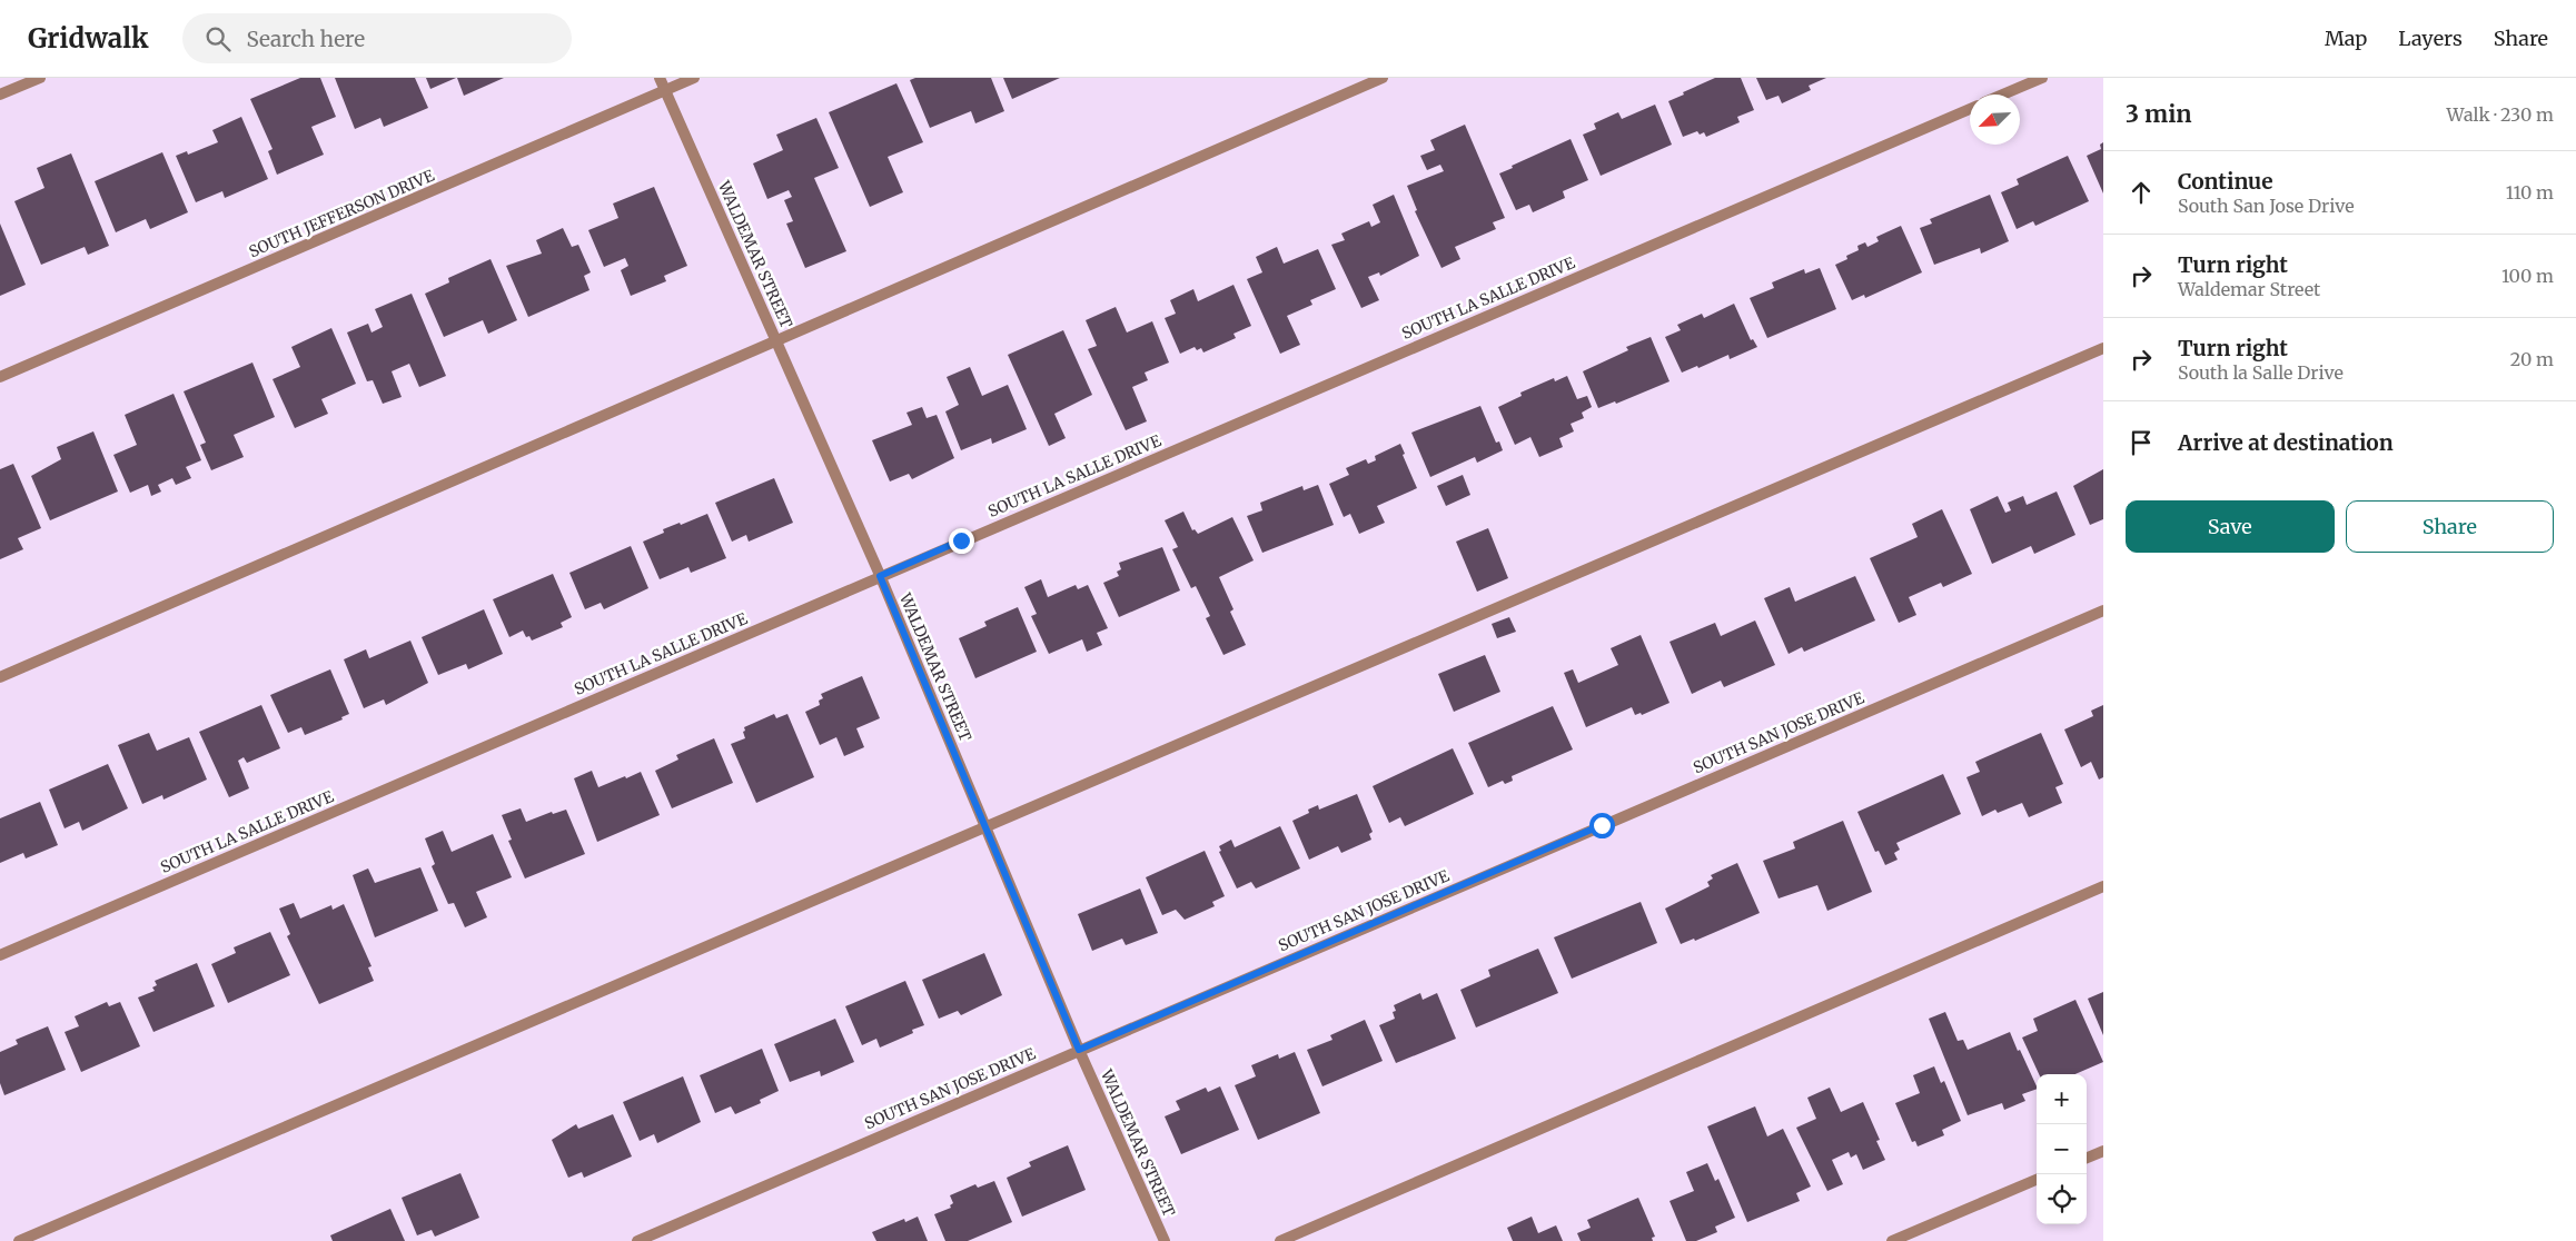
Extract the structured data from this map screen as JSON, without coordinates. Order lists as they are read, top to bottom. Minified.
{"streets":{"street":["SOUTH JEFFERSON DRIVE","WALDEMAR STREET","SOUTH LA SALLE DRIVE","SOUTH SAN JOSE DRIVE"]},"crossings":[["SOUTH JEFFERSON DRIVE","WALDEMAR STREET"],["WALDEMAR STREET","SOUTH LA SALLE DRIVE"],["WALDEMAR STREET","SOUTH SAN JOSE DRIVE"]],"north":"bottom left","page":{"header":"Gridwalk","search":"Search here","nav":["Map","Layers","Share"],"heading":["3 min","Walk · 230 m"],"list":[["Continue","South San Jose Drive","110 m"],["Turn right","Waldemar Street","100 m"],["Turn right","South la Salle Drive","20 m"],"Arrive at destination"],"buttons":["Save","Share"],"map_buttons":["+","−"]}}
